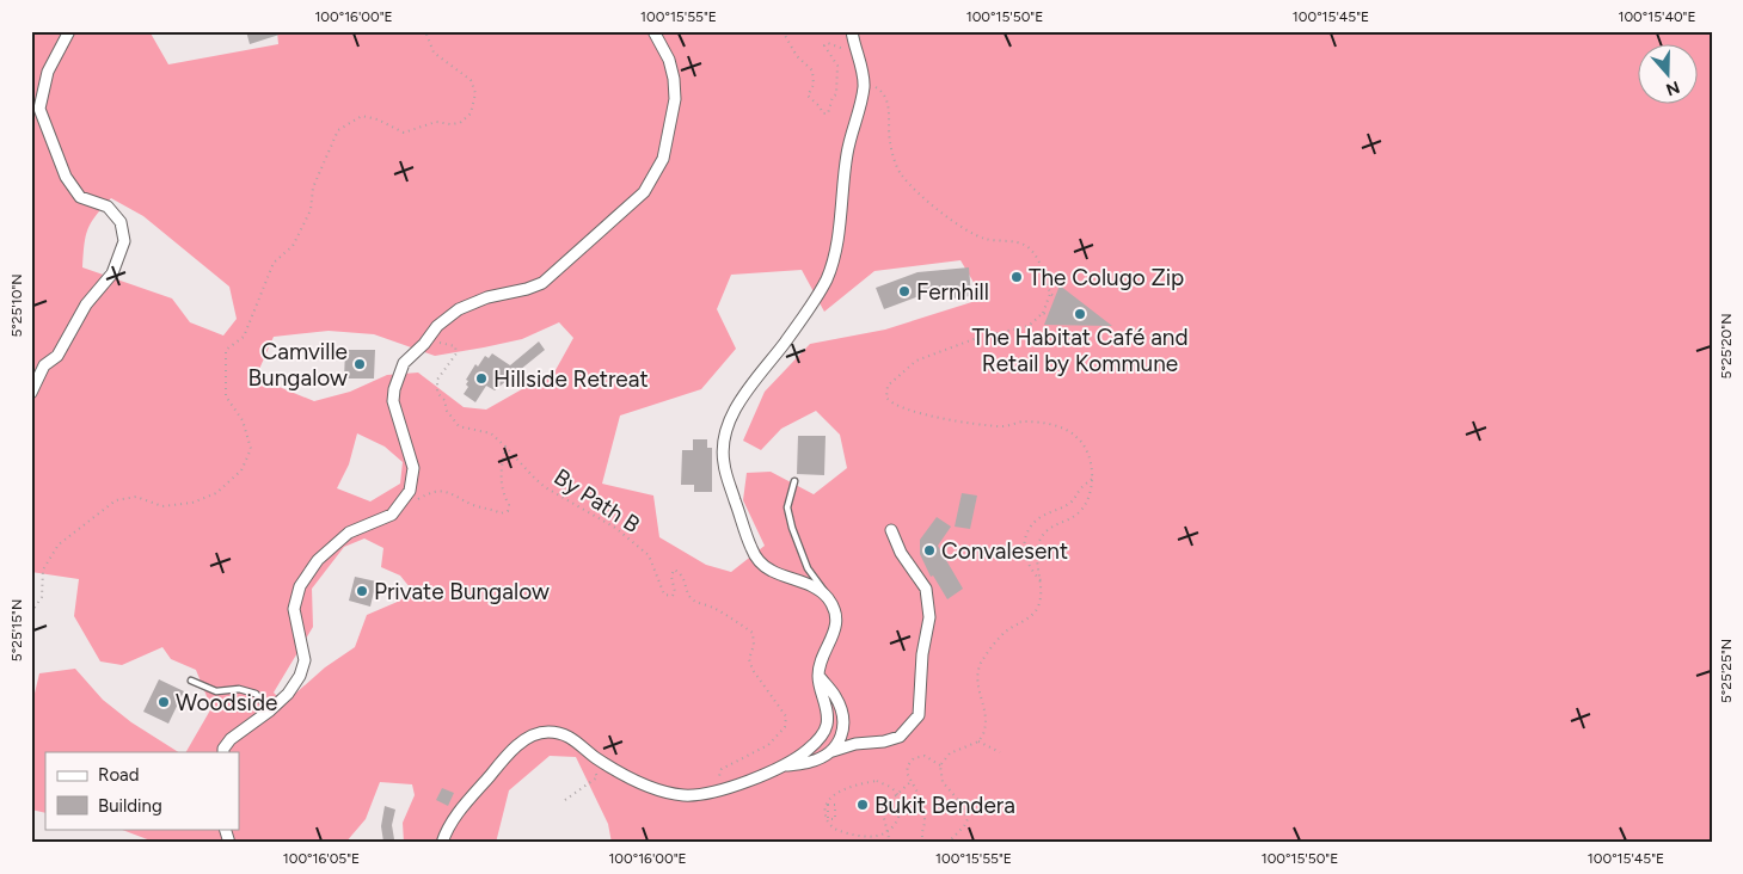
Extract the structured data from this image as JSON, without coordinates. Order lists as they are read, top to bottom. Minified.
{"streets":{"path":["By Path B"]},"places":["The Colugo Zip","Fernhill","The Habitat Café and Retail by Kommune","Camville Bungalow","Hillside Retreat","Convalesent","Private Bungalow","Woodside","Bukit Bendera"],"legend":["Road","Building"],"north":"bottom","coordinates":["100°16'00\"E","100°15'55\"E","100°15'50\"E","100°15'45\"E","100°15'40\"E","5°25'10\"N","5°25'20\"N","5°25'15\"N","5°25'25\"N","100°16'05\"E"]}
